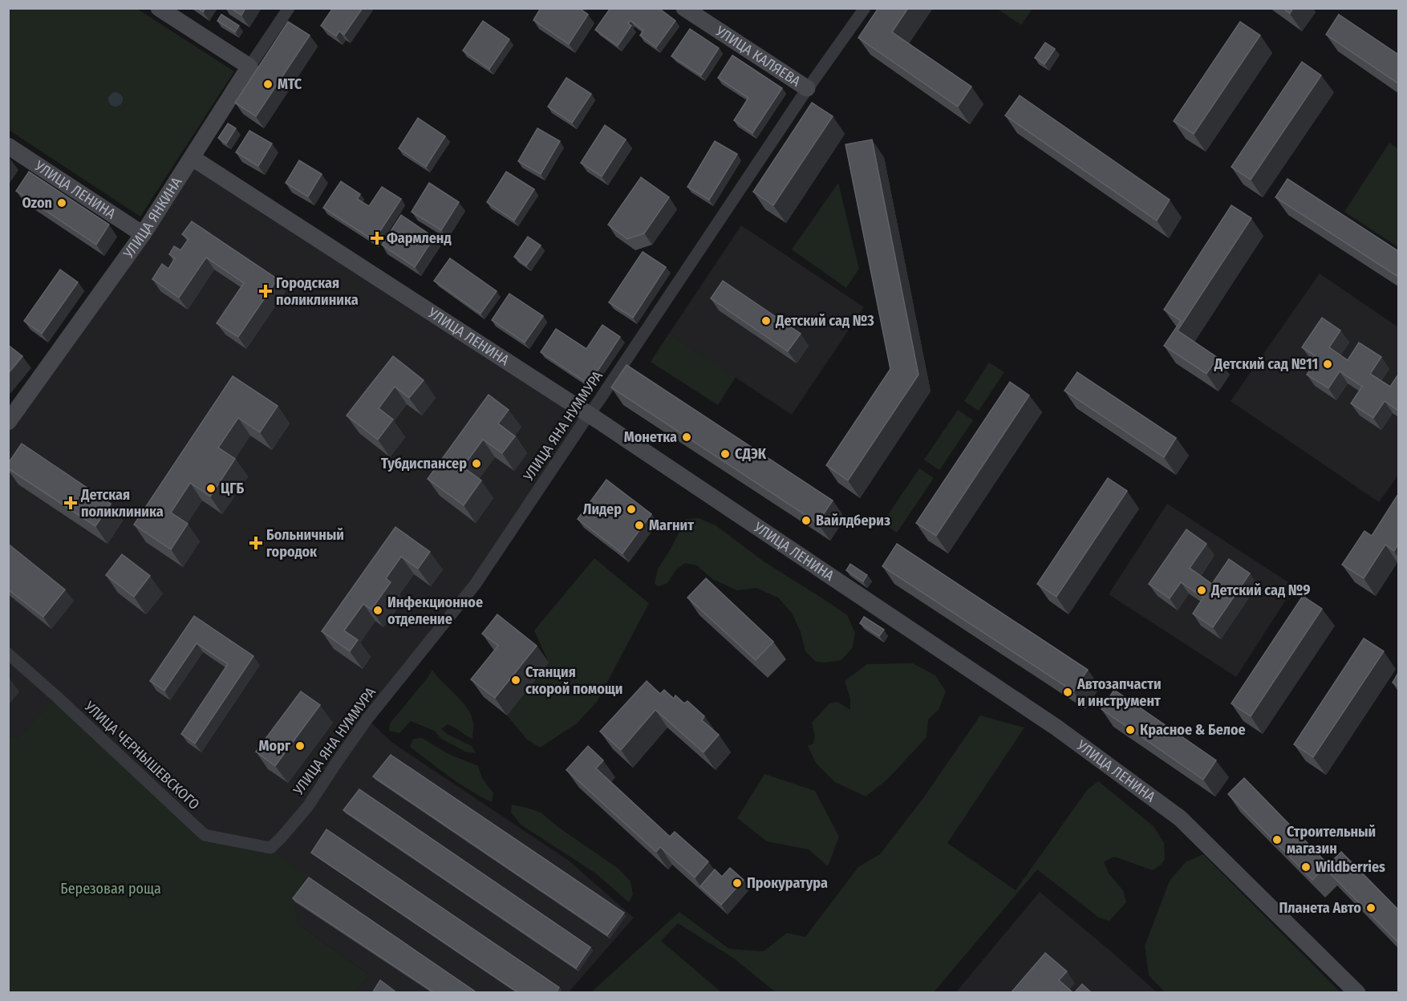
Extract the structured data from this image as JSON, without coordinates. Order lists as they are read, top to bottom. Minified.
{"streets":{"main road":["УЛИЦА КАЛЯЕВА","УЛИЦА ЛЕНИНА","УЛИЦА ЯНКИНА"],"street":["УЛИЦА ЯНА НУММУРА","УЛИЦА ЧЕРНЫШЕВСКОГО"]},"crossings":[["УЛИЦА КАЛЯЕВА","УЛИЦА ЯНА НУММУРА"],["УЛИЦА ЛЕНИНА","УЛИЦА ЯНКИНА"],["УЛИЦА ЛЕНИНА","УЛИЦА ЯНА НУММУРА"],["УЛИЦА ЯНА НУММУРА","УЛИЦА ЧЕРНЫШЕВСКОГО"]],"parks":["Березовая роща"],"places":{"other":["МТС","Ozon","Детский сад №3","Детский сад №11","Монетка","СДЭК","Тубдиспансер","ЦГБ","Лидер","Вайлдбериз","Магнит","Детский сад №9","Инфекционное отделение","Станция скорой помощи","Автозапчасти и инструмент","Красное & Белое","Морг","Строительный магазин","Wildberries","Прокуратура","Планета Авто"],"health":["Фармленд","Городская поликлиника","Детская поликлиника","Больничный городок"]}}
